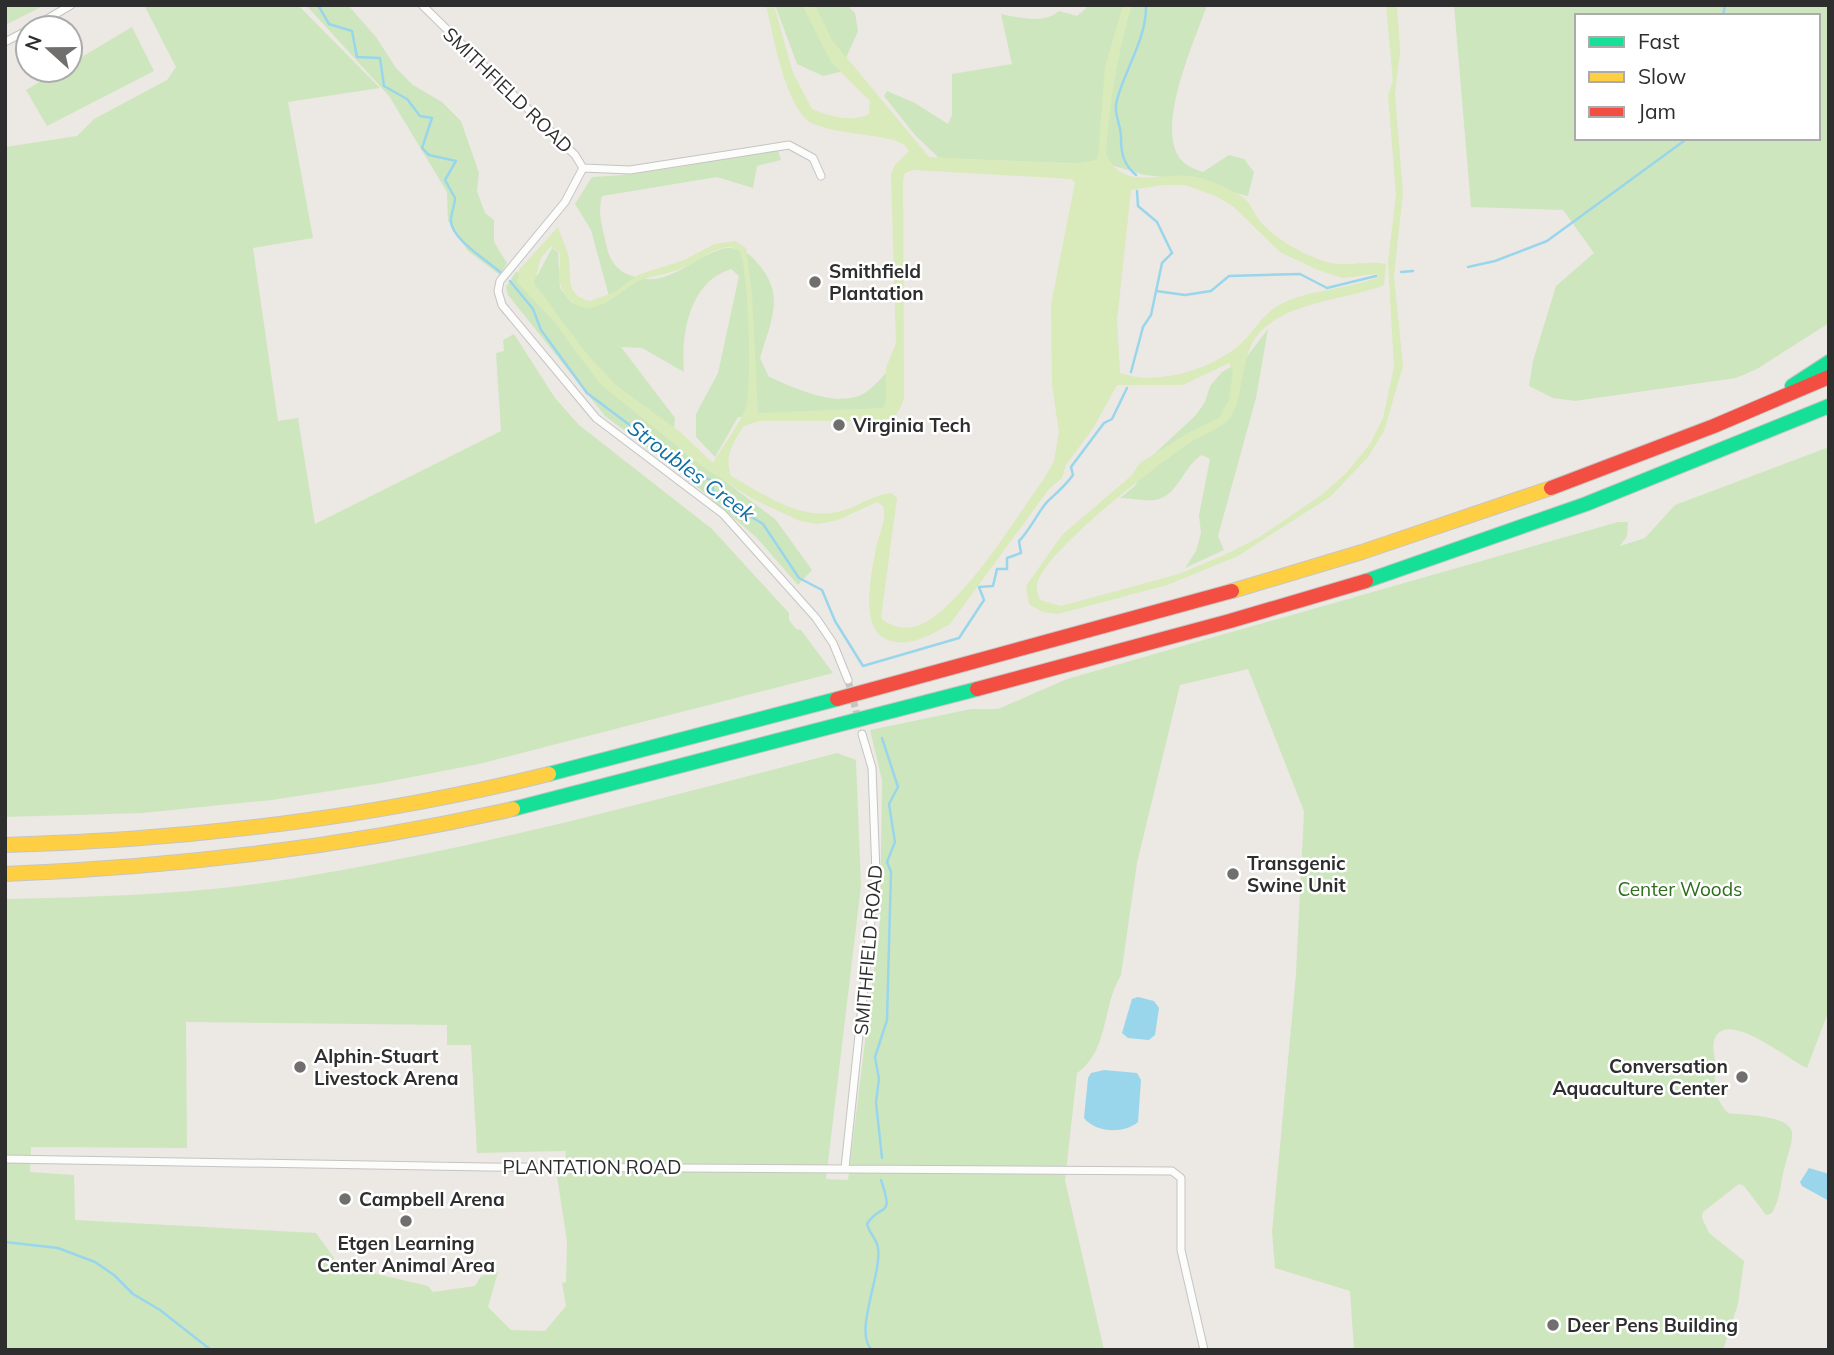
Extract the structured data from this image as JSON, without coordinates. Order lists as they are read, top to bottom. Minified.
{"streets":{"street":["SMITHFIELD ROAD","PLANTATION ROAD"]},"crossings":[["SMITHFIELD ROAD","PLANTATION ROAD"]],"water":["Stroubles Creek"],"parks":["Center Woods"],"places":["Smithfield Plantation","Virginia Tech","Transgenic Swine Unit","Alphin-Stuart Livestock Arena","Conversation Aquaculture Center","Campbell Arena","Etgen Learning Center Animal Area","Deer Pens Building"],"legend":["Fast","Slow","Jam"],"north":"left"}
